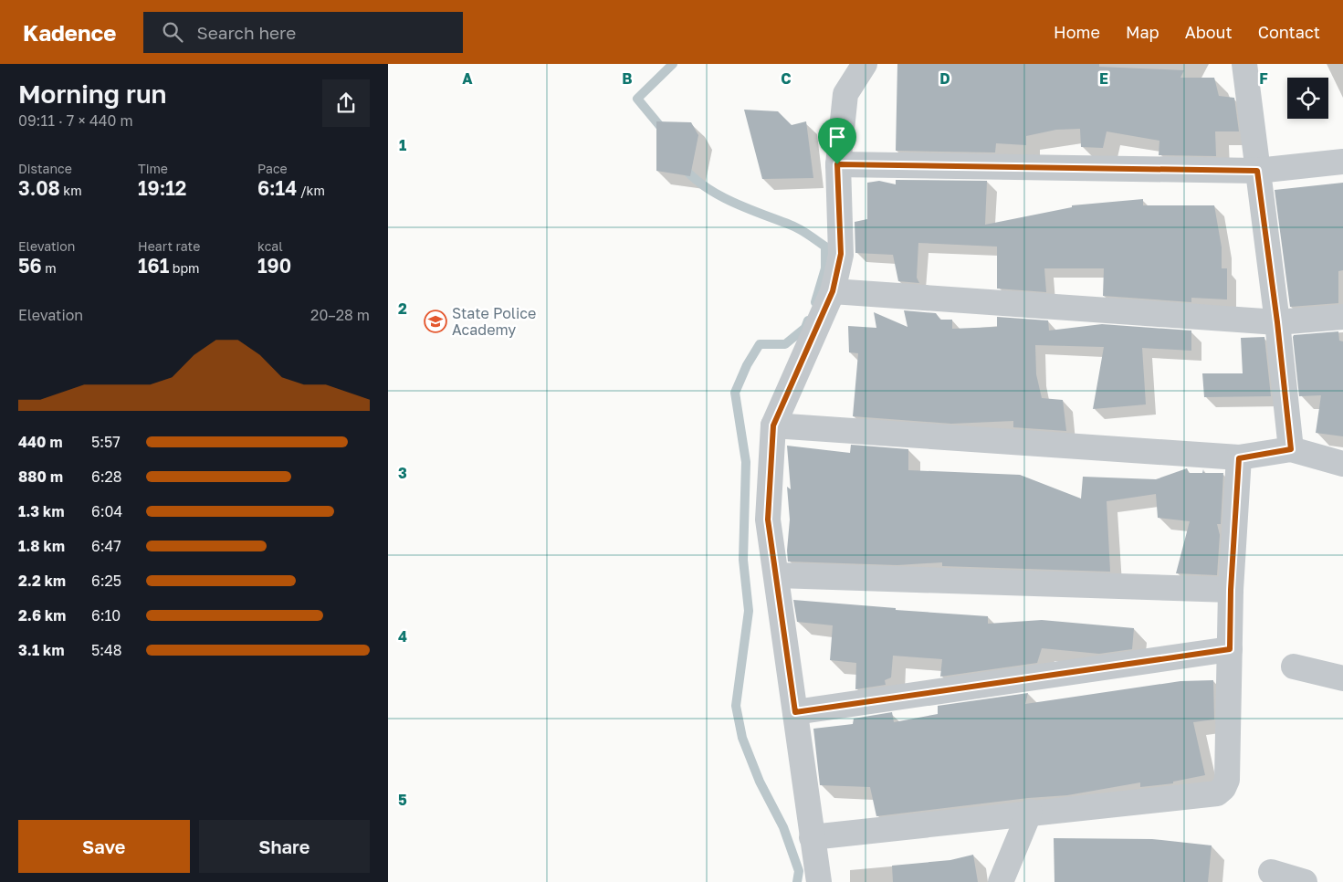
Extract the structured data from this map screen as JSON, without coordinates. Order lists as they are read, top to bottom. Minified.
{"places":{"school or university":["State Police Academy"]},"page":{"header":"Kadence","search":"Search here","nav":["Home","Map","About","Contact"],"heading":["Morning run","09:11 · 7 × 440 m"],"stats":[["Distance","3.08 km"],["Time","19:12"],["Pace","6:14 /km"],["Elevation","56 m"],["Heart rate","161 bpm"],["kcal","190"]],"chart":["Elevation","20–28 m"],"list":[{"name":"440 m","note":"5:57"},{"name":"880 m","note":"6:28"},{"name":"1.3 km","note":"6:04"},{"name":"1.8 km","note":"6:47"},{"name":"2.2 km","note":"6:25"},{"name":"2.6 km","note":"6:10"},{"name":"3.1 km","note":"5:48"}],"buttons":["Save","Share"]},"grid":{"columns":["A","B","C","D","E","F"],"rows":["1","2","3","4","5"]}}
